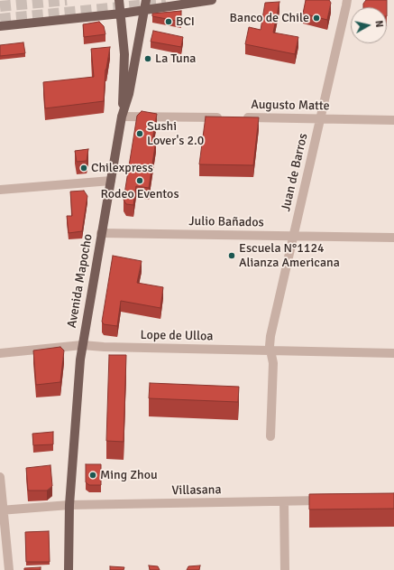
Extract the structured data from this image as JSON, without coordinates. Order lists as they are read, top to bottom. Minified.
{"streets":{"main road":["Avenida Mapocho"],"street":["Augusto Matte","Juan de Barros","Julio Bañados","Lope de Ulloa","Villasana"]},"crossings":[["Augusto Matte","Juan de Barros"],["Juan de Barros","Julio Bañados"],["Juan de Barros","Lope de Ulloa"],["Julio Bañados","Avenida Mapocho"],["Avenida Mapocho","Lope de Ulloa"],["Avenida Mapocho","Villasana"]],"places":["Banco de Chile","BCI","La Tuna","Sushi Lover's 2.0","Chilexpress","Rodeo Eventos","Escuela N°1124 Alianza Americana","Ming Zhou"],"north":"right"}
